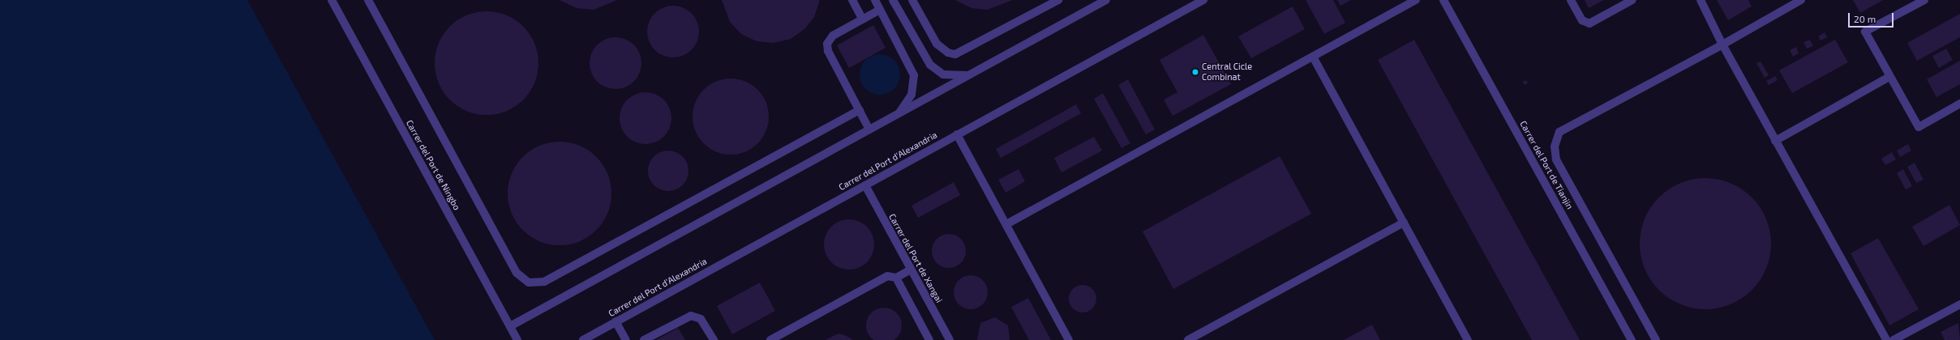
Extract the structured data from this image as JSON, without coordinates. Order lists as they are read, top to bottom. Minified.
{"streets":{"street":["Carrer del Port d'Alexandria","Carrer del Port de Ningbo","Carrer del Port de Tianjin","Carrer del Port de Xangai"]},"crossings":[["Carrer del Port d'Alexandria","Carrer del Port de Xangai"]],"places":["Central Cicle Combinat"],"scale_bar":"20 m"}
